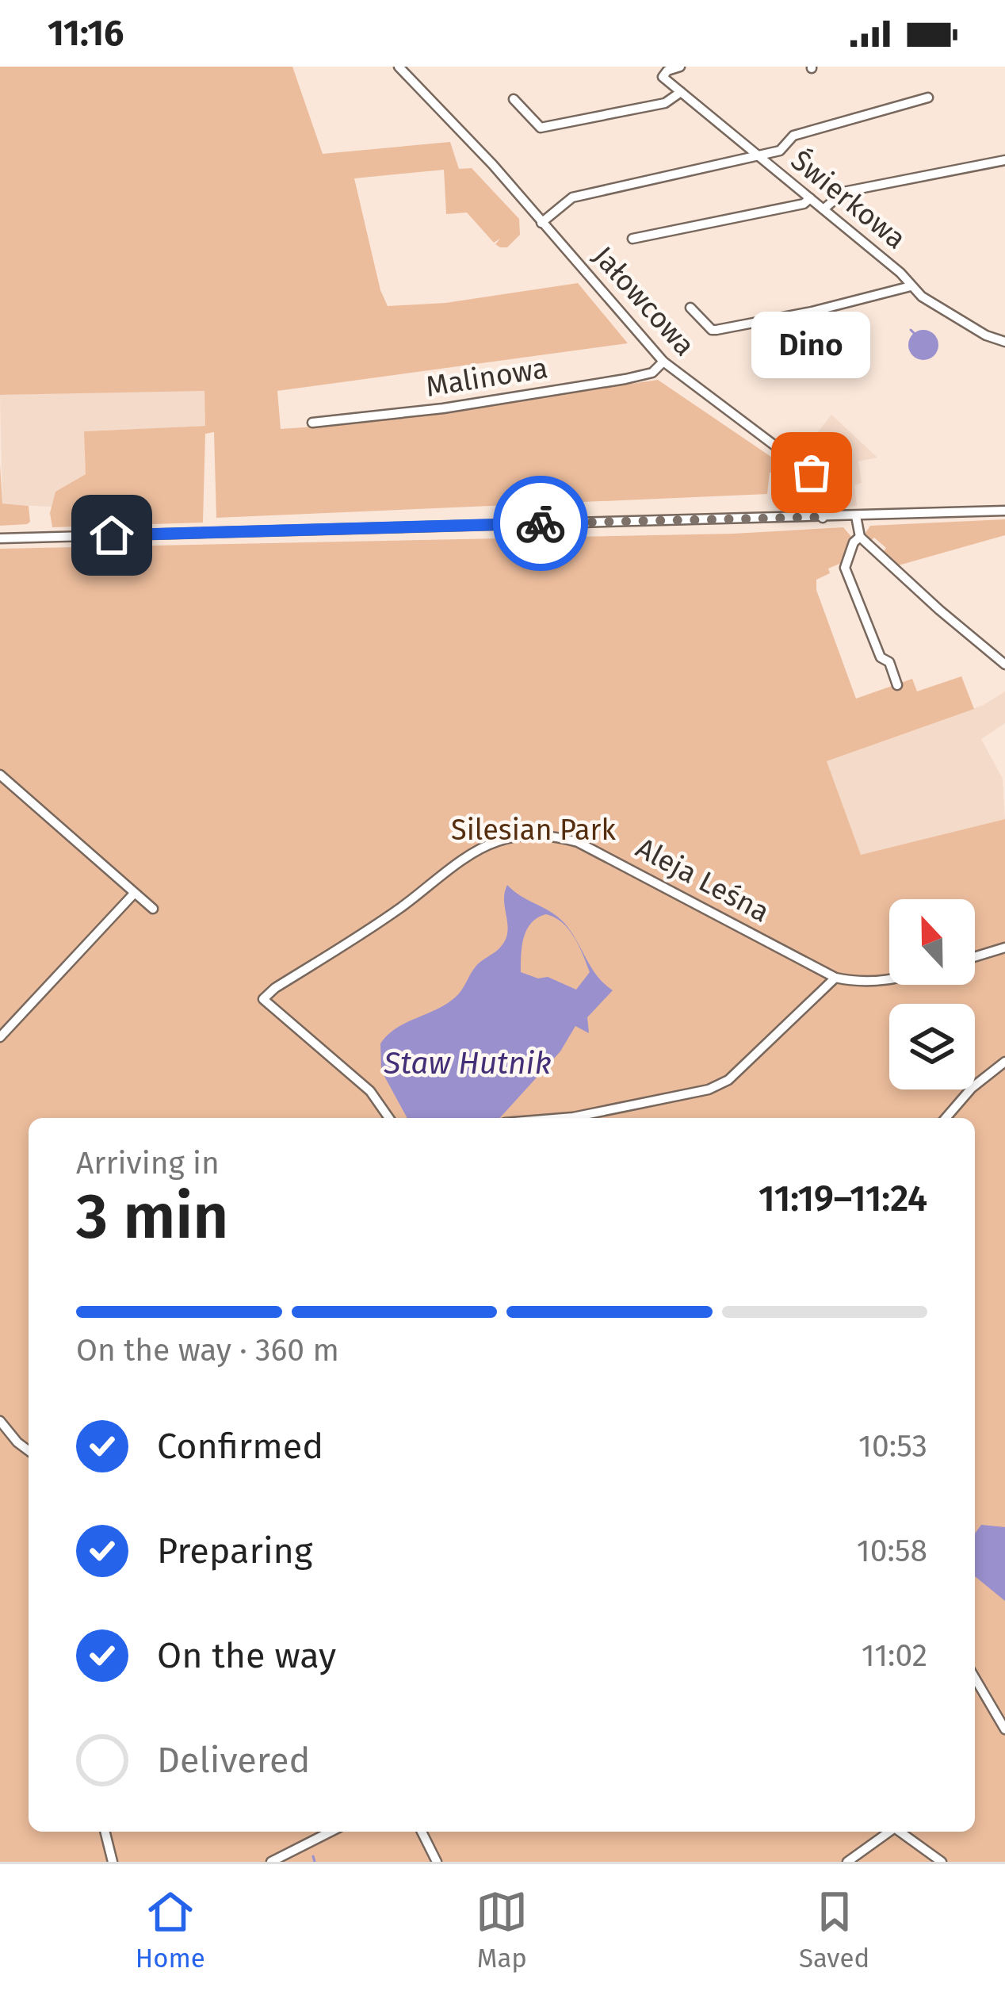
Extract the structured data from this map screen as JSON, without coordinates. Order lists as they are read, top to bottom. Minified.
{"streets":{"street":["Świerkowa","Jałowcowa","Malinowa","Aleja Leśna"]},"crossings":[["Świerkowa","Jałowcowa"],["Jałowcowa","Malinowa"]],"water":["Staw Hutnik"],"parks":["Silesian Park"],"places":["Dino"],"north":"top","page":{"status":"11:16","bubble":"Dino","heading":["3 min","Arriving in","11:19–11:24"],"bar":"On the way · 360 m","list":[["Confirmed","10:53"],["Preparing","10:58"],["On the way","11:02"],"Delivered"],"tabs":["Home","Map","Saved"]}}
